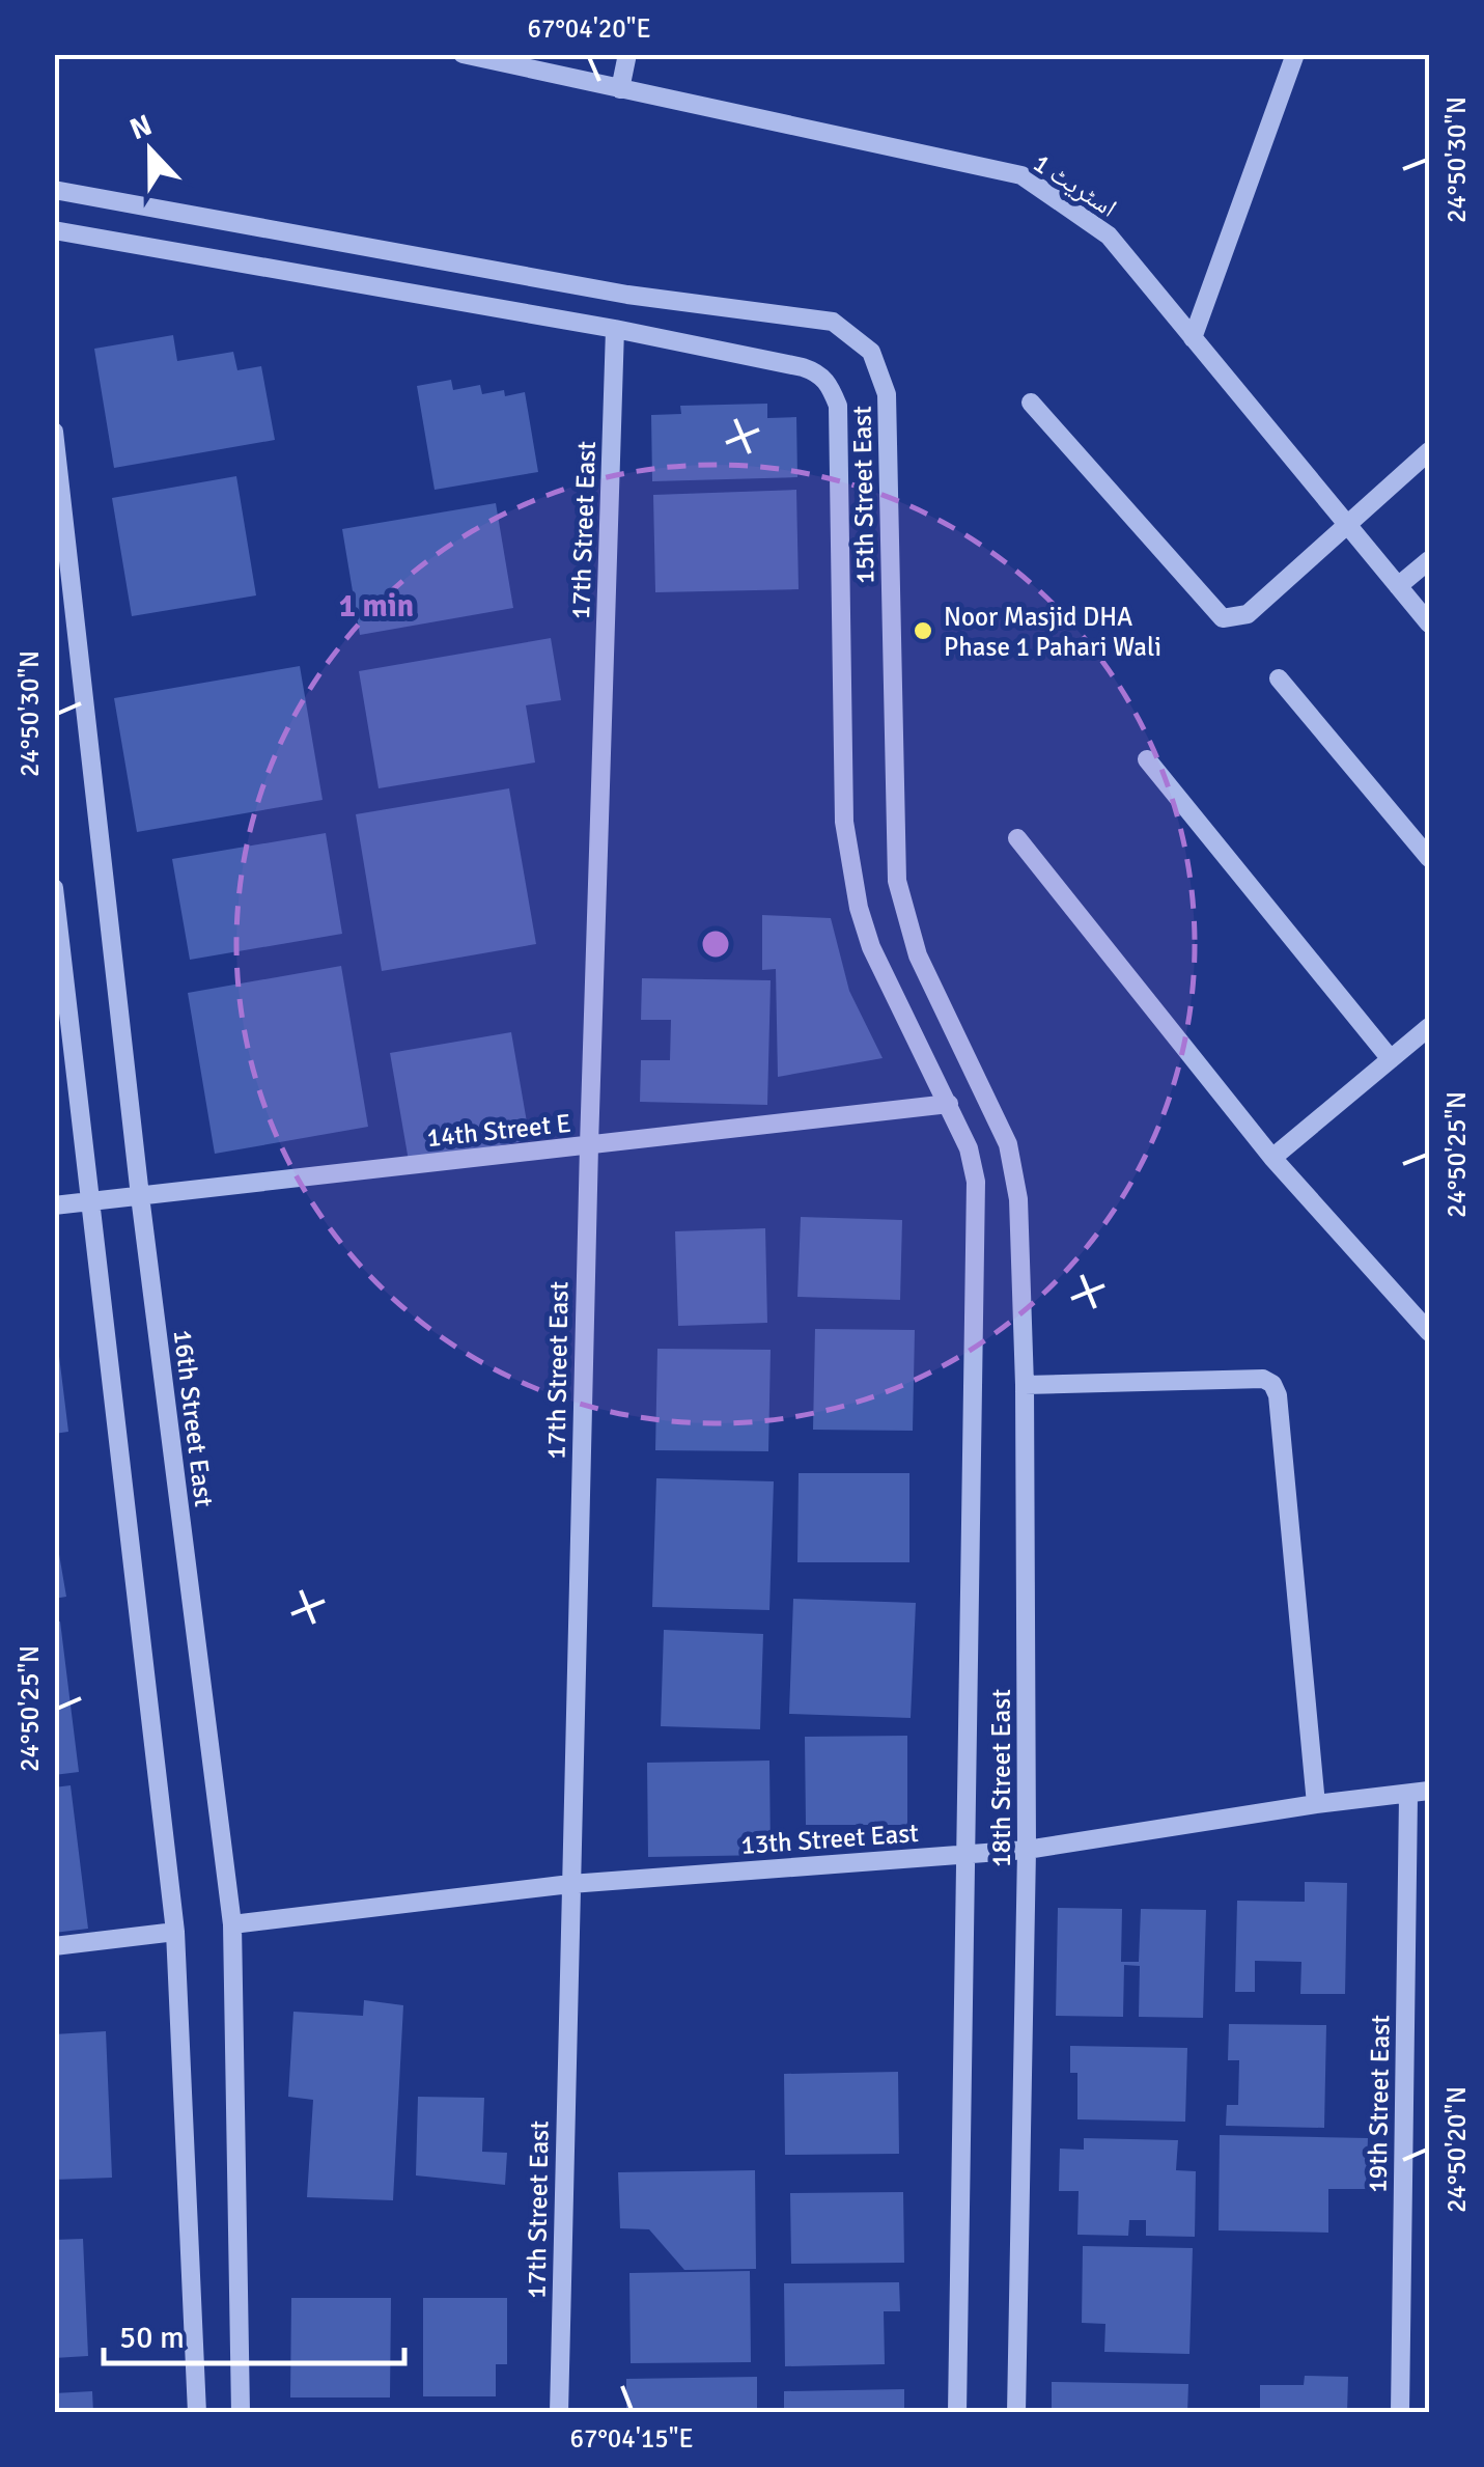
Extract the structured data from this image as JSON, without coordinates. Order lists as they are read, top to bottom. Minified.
{"streets":{"street":["اسٹریٹ 1","15th Street East","17th Street East","14th Street E","16th Street East","18th Street East","13th Street East","19th Street East"]},"crossings":[["15th Street East","17th Street East"],["15th Street East","14th Street E"],["15th Street East","18th Street East"],["17th Street East","14th Street E"],["17th Street East","13th Street East"],["14th Street E","16th Street East"],["16th Street East","13th Street East"],["18th Street East","13th Street East"],["13th Street East","19th Street East"]],"places":["Noor Masjid DHA Phase 1 Pahari Wali"],"scale_bar":"50 m","north":"top","coordinates":["67°04'20\"E","24°50'30\"N","24°50'25\"N","24°50'20\"N","67°04'15\"E"],"rings":["1 min"]}
